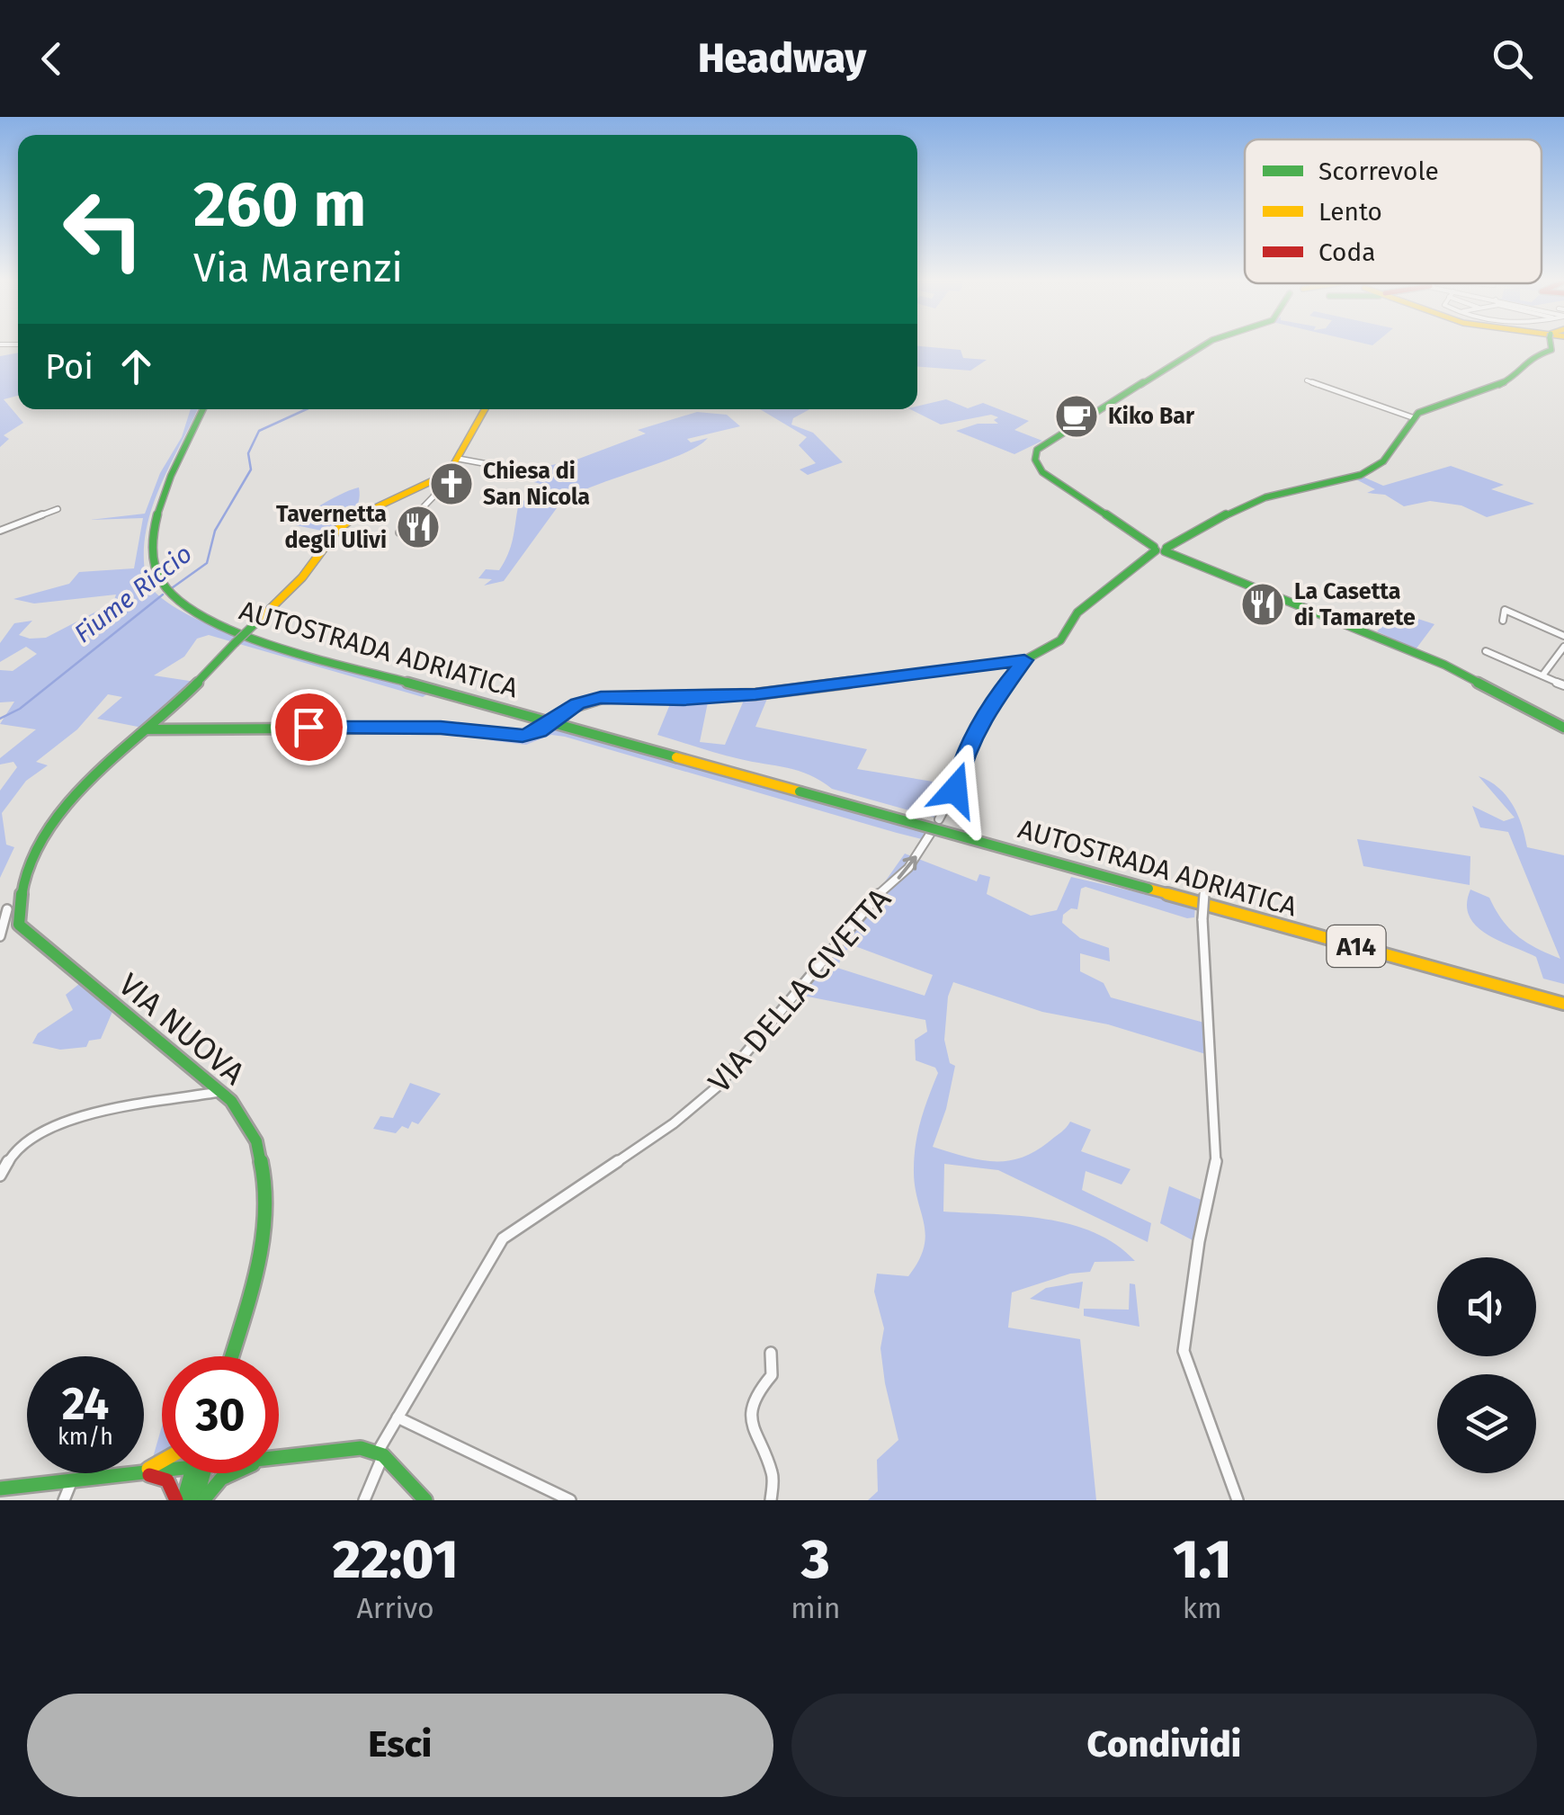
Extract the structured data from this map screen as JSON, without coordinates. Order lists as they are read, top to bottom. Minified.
{"streets":{"main road":["AUTOSTRADA ADRIATICA","A14","VIA NUOVA"],"street":["VIA DELLA CIVETTA"]},"one_way":["VIA DELLA CIVETTA"],"water":["Fiume Riccio"],"places":{"cafe":["Kiko Bar"],"church":["Chiesa di San Nicola"],"restaurant":["Tavernetta degli Ulivi","La Casetta di Tamarete"]},"legend":["Scorrevole","Lento","Coda"],"page":{"header":"Headway","turn":["260 m","Via Marenzi"],"then":"Poi","speed":"24 km/h","limit":"30","eta":["22:01","Arrivo","3","min","1.1","km"],"buttons":["Esci","Condividi"]}}
